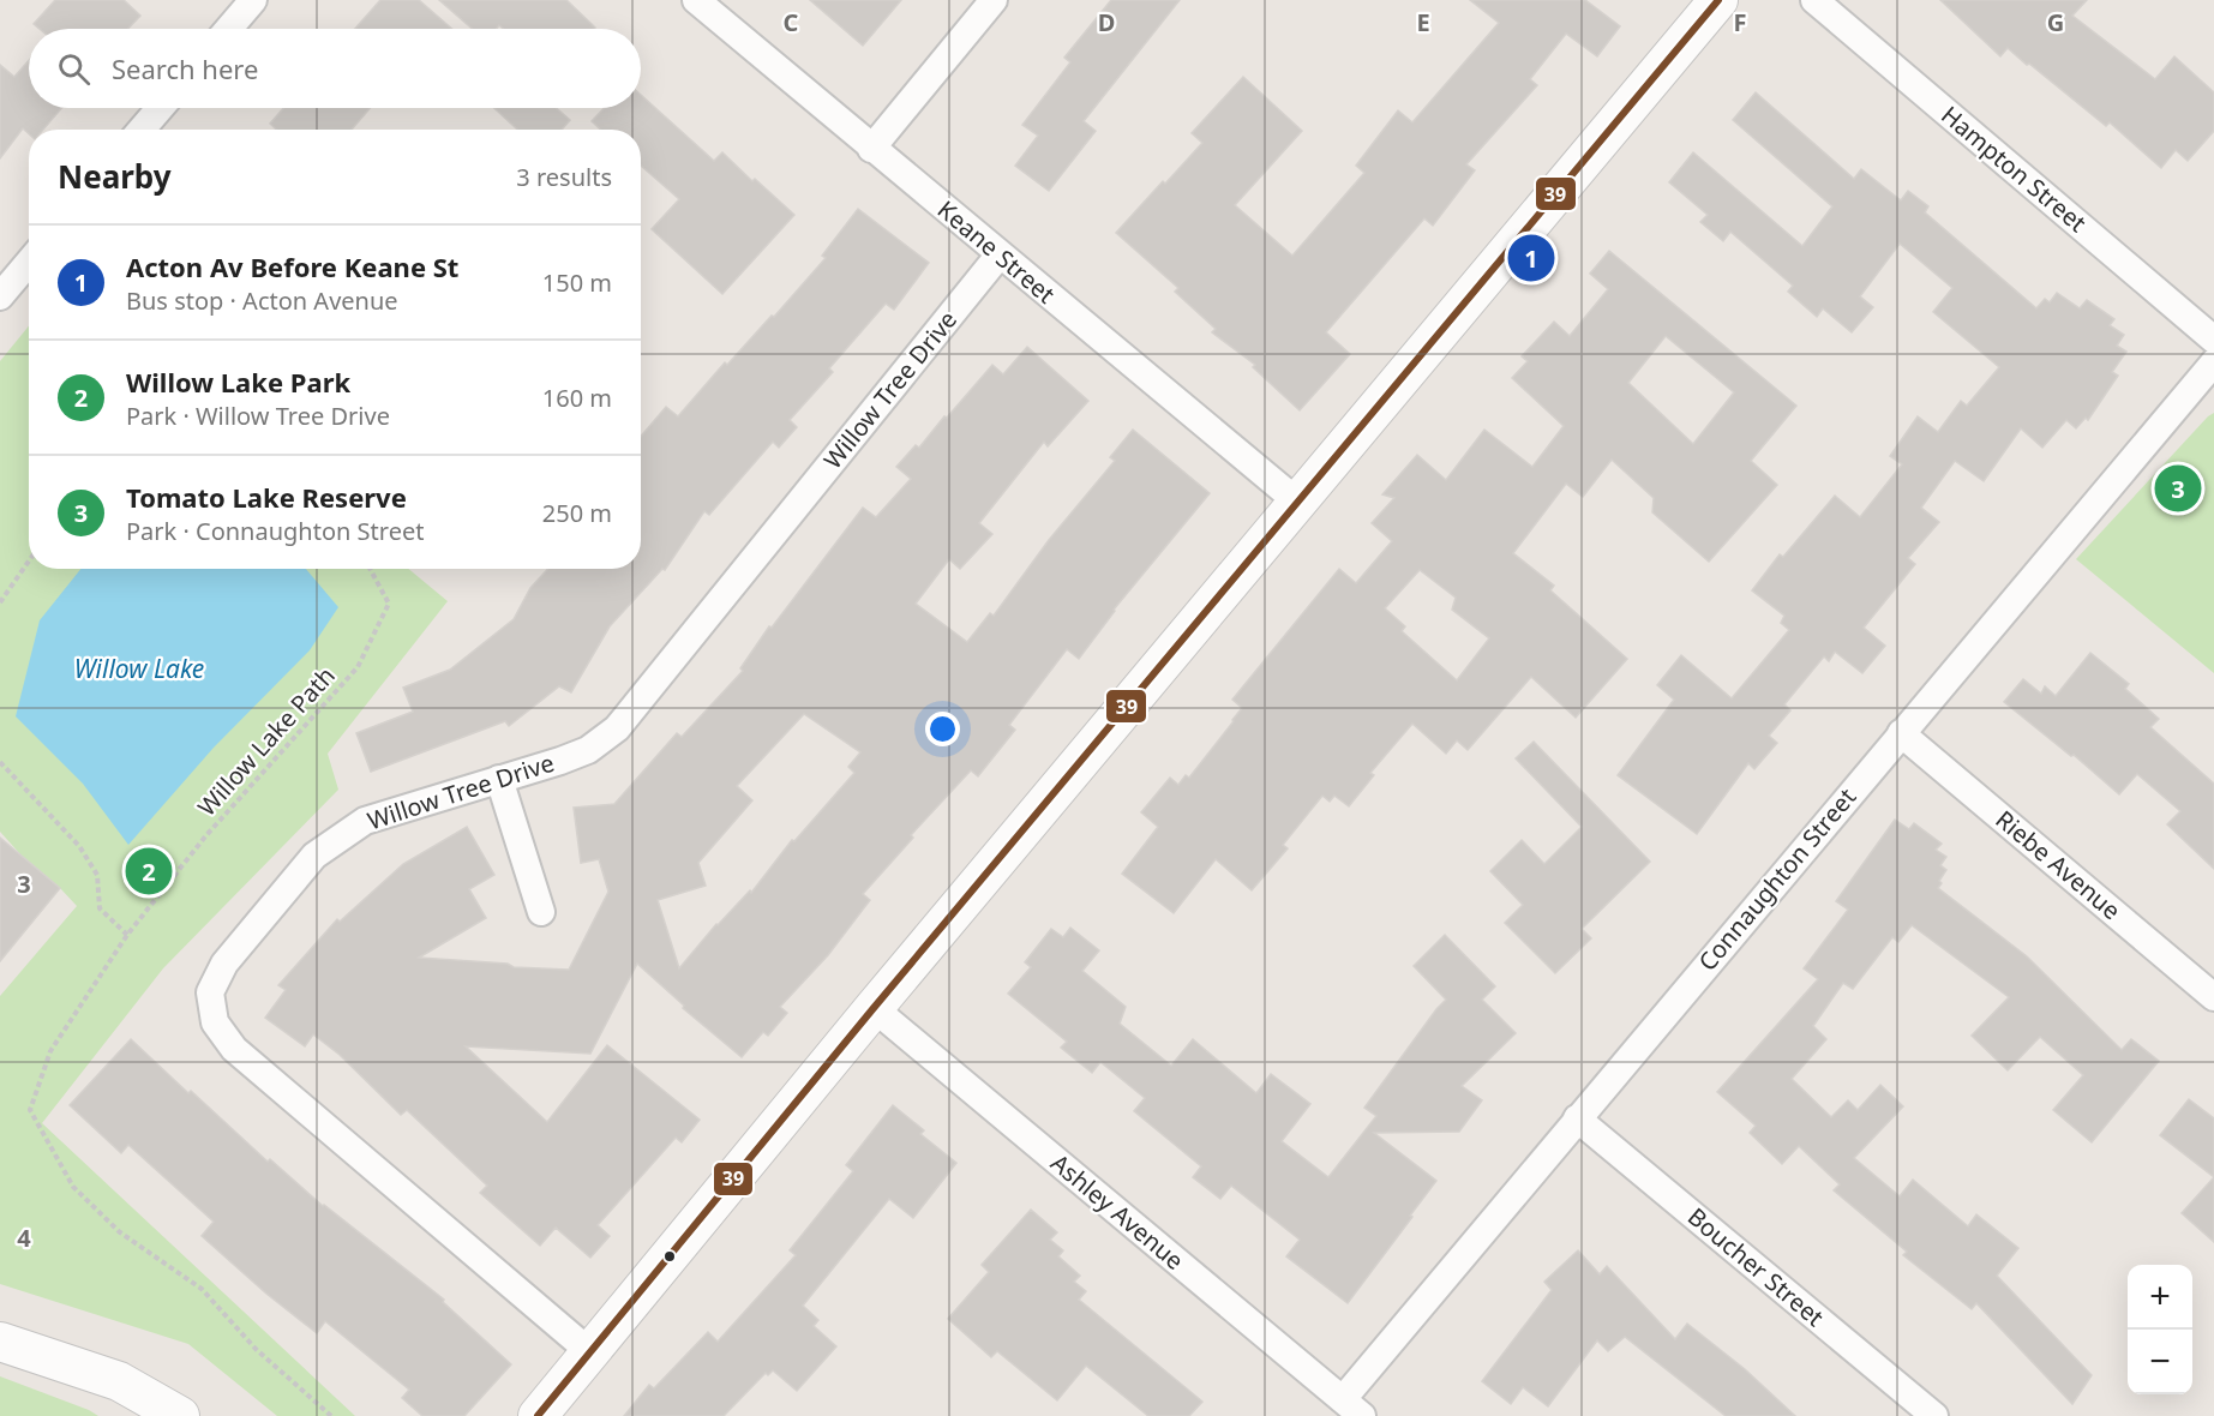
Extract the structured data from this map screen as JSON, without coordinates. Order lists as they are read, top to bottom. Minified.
{"streets":{"street":["Hampton Street","Keane Street","Willow Tree Drive","Riebe Avenue","Connaughton Street","Ashley Avenue","Boucher Street"],"path":["Willow Lake Path"]},"crossings":[["Keane Street","Willow Tree Drive"],["Riebe Avenue","Connaughton Street"],["Connaughton Street","Ashley Avenue"],["Connaughton Street","Boucher Street"]],"water":["Willow Lake"],"lines":["transit line 39"],"page":{"search":"Search here","heading":["Nearby","3 results"],"list":[{"mark":"1","name":"Acton Av Before Keane St","note":"Bus stop · Acton Avenue","value":"150 m"},{"mark":"2","name":"Willow Lake Park","note":"Park · Willow Tree Drive","value":"160 m"},{"mark":"3","name":"Tomato Lake Reserve","note":"Park · Connaughton Street","value":"250 m"}],"pins":["1","3","2"],"map_buttons":["+","−"]},"grid":{"columns":["C","D","E","F","G"],"rows":["3","4"]}}
